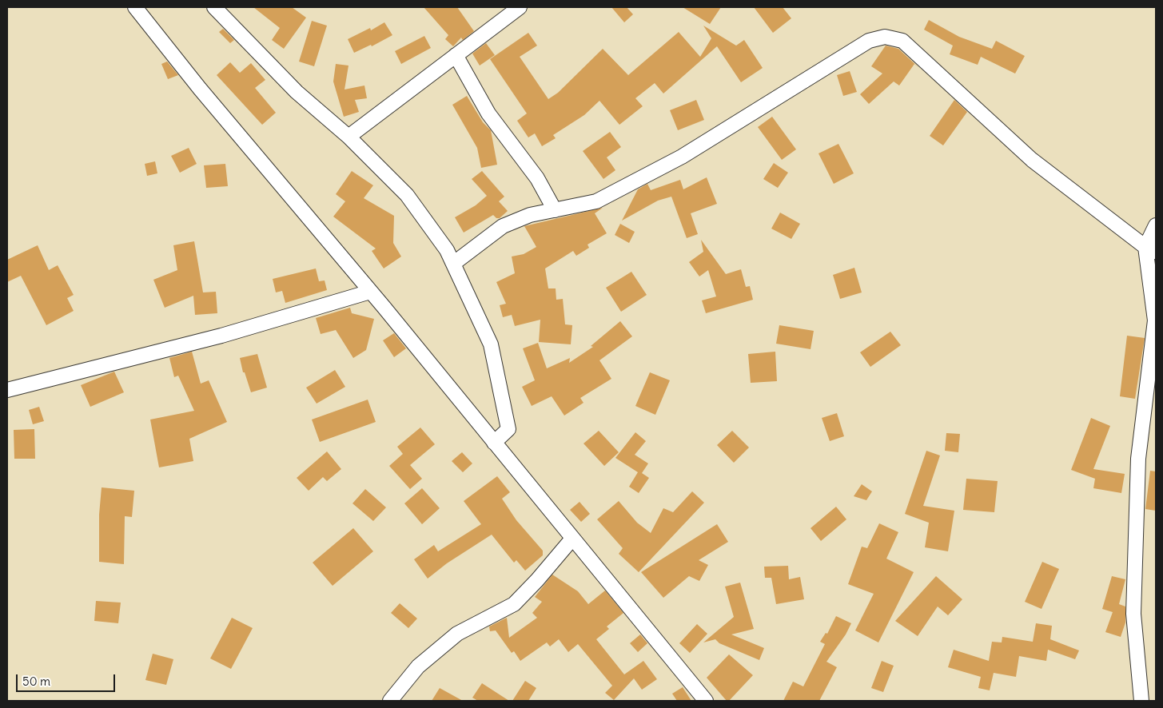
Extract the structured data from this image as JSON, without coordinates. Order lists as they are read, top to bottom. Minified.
{"scale_bar":"50 m"}
